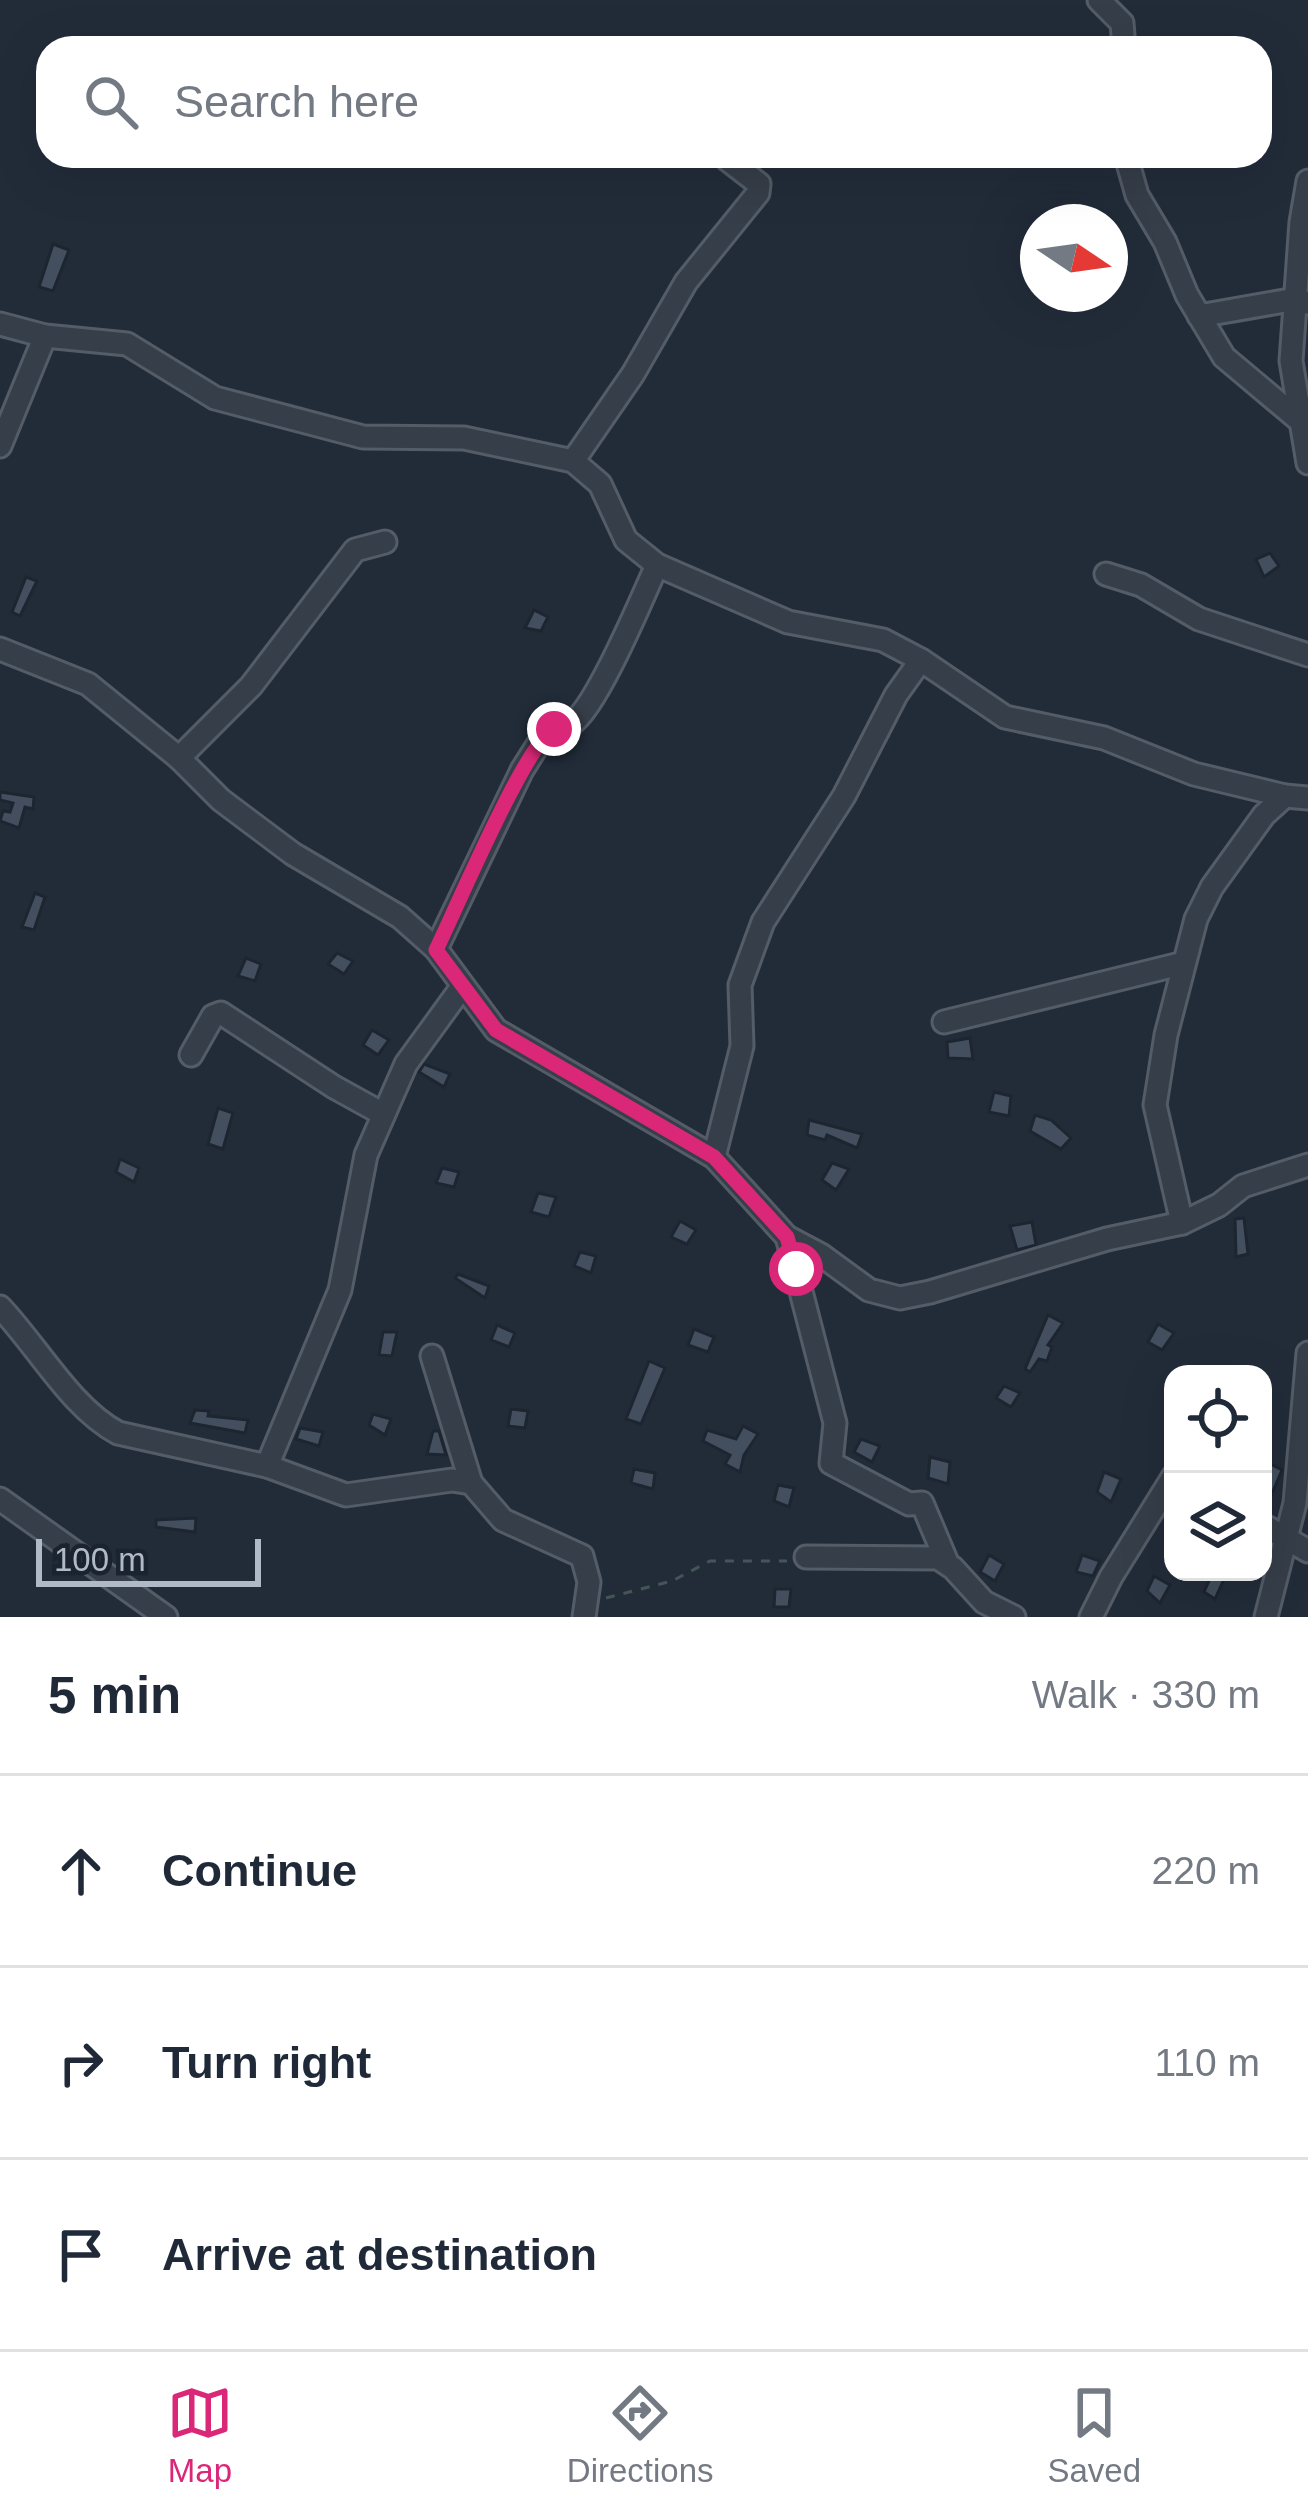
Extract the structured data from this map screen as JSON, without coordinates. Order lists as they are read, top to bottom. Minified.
{"scale_bar":"100 m","north":"right","page":{"search":"Search here","scale":"100 m","heading":["5 min","Walk · 330 m"],"list":[["Continue","220 m"],["Turn right","110 m"],"Arrive at destination"],"nav":["Map","Directions","Saved"]}}
